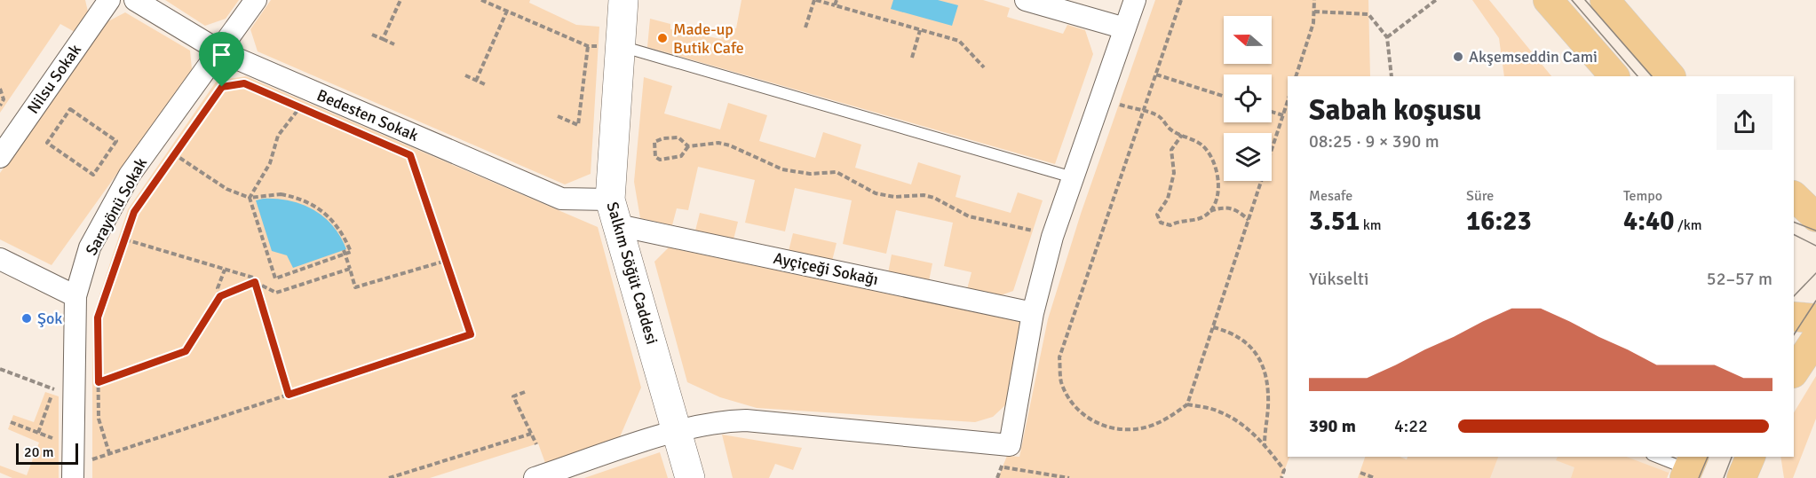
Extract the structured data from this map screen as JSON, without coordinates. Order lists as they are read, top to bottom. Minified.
{"streets":{"street":["Nilsu Sokak","Bedesten Sokak","Sarayönü Sokak","Ayçiçeği Sokağı","Salkım Söğüt Caddesi"]},"crossings":[["Bedesten Sokak","Sarayönü Sokak"],["Bedesten Sokak","Ayçiçeği Sokağı"],["Bedesten Sokak","Salkım Söğüt Caddesi"],["Ayçiçeği Sokağı","Salkım Söğüt Caddesi"]],"places":["Made-up Butik Cafe","Akşemseddin Cami","Şok"],"scale_bar":"20 m","north":"left","page":{"heading":["Sabah koşusu","08:25 · 9 × 390 m"],"stats":[["Mesafe","3.51 km"],["Süre","16:23"],["Tempo","4:40 /km"]],"chart":["Yükselti","52–57 m"],"list":[{"name":"390 m","note":"4:22"}],"scale":"20 m"}}
